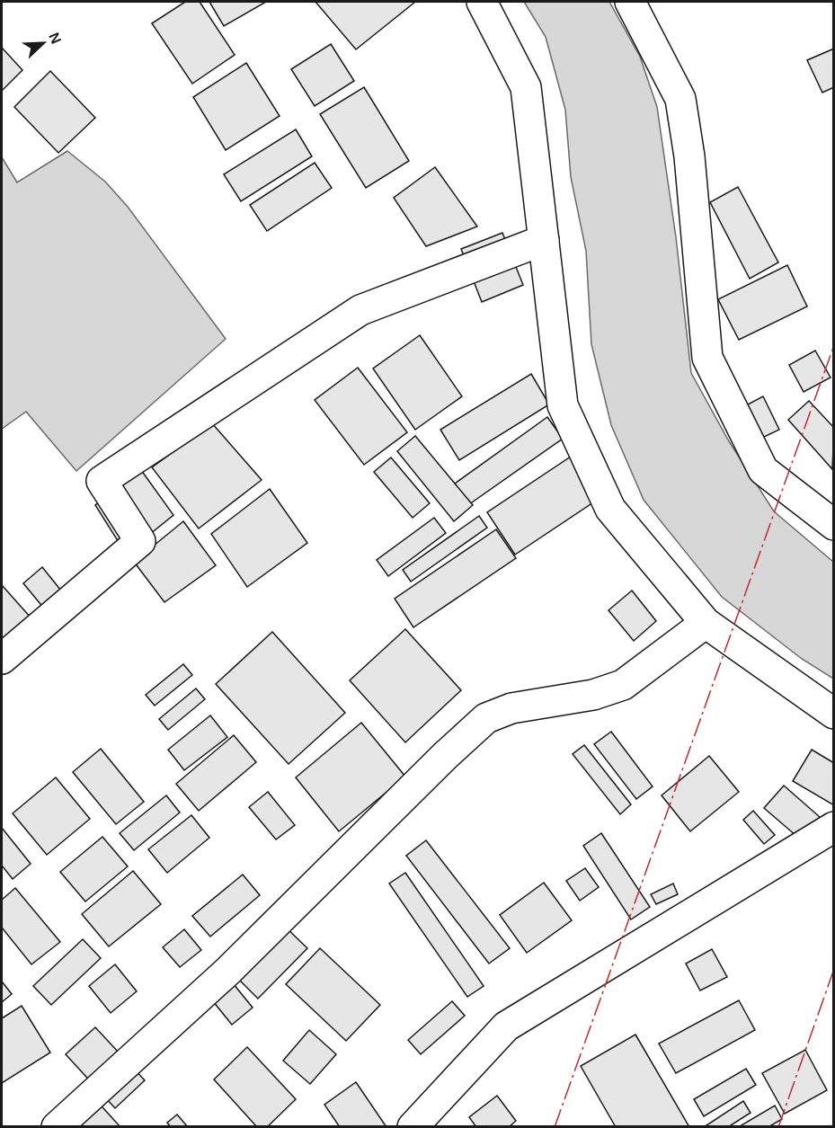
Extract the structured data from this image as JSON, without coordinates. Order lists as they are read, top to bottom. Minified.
{"north":"top right"}
